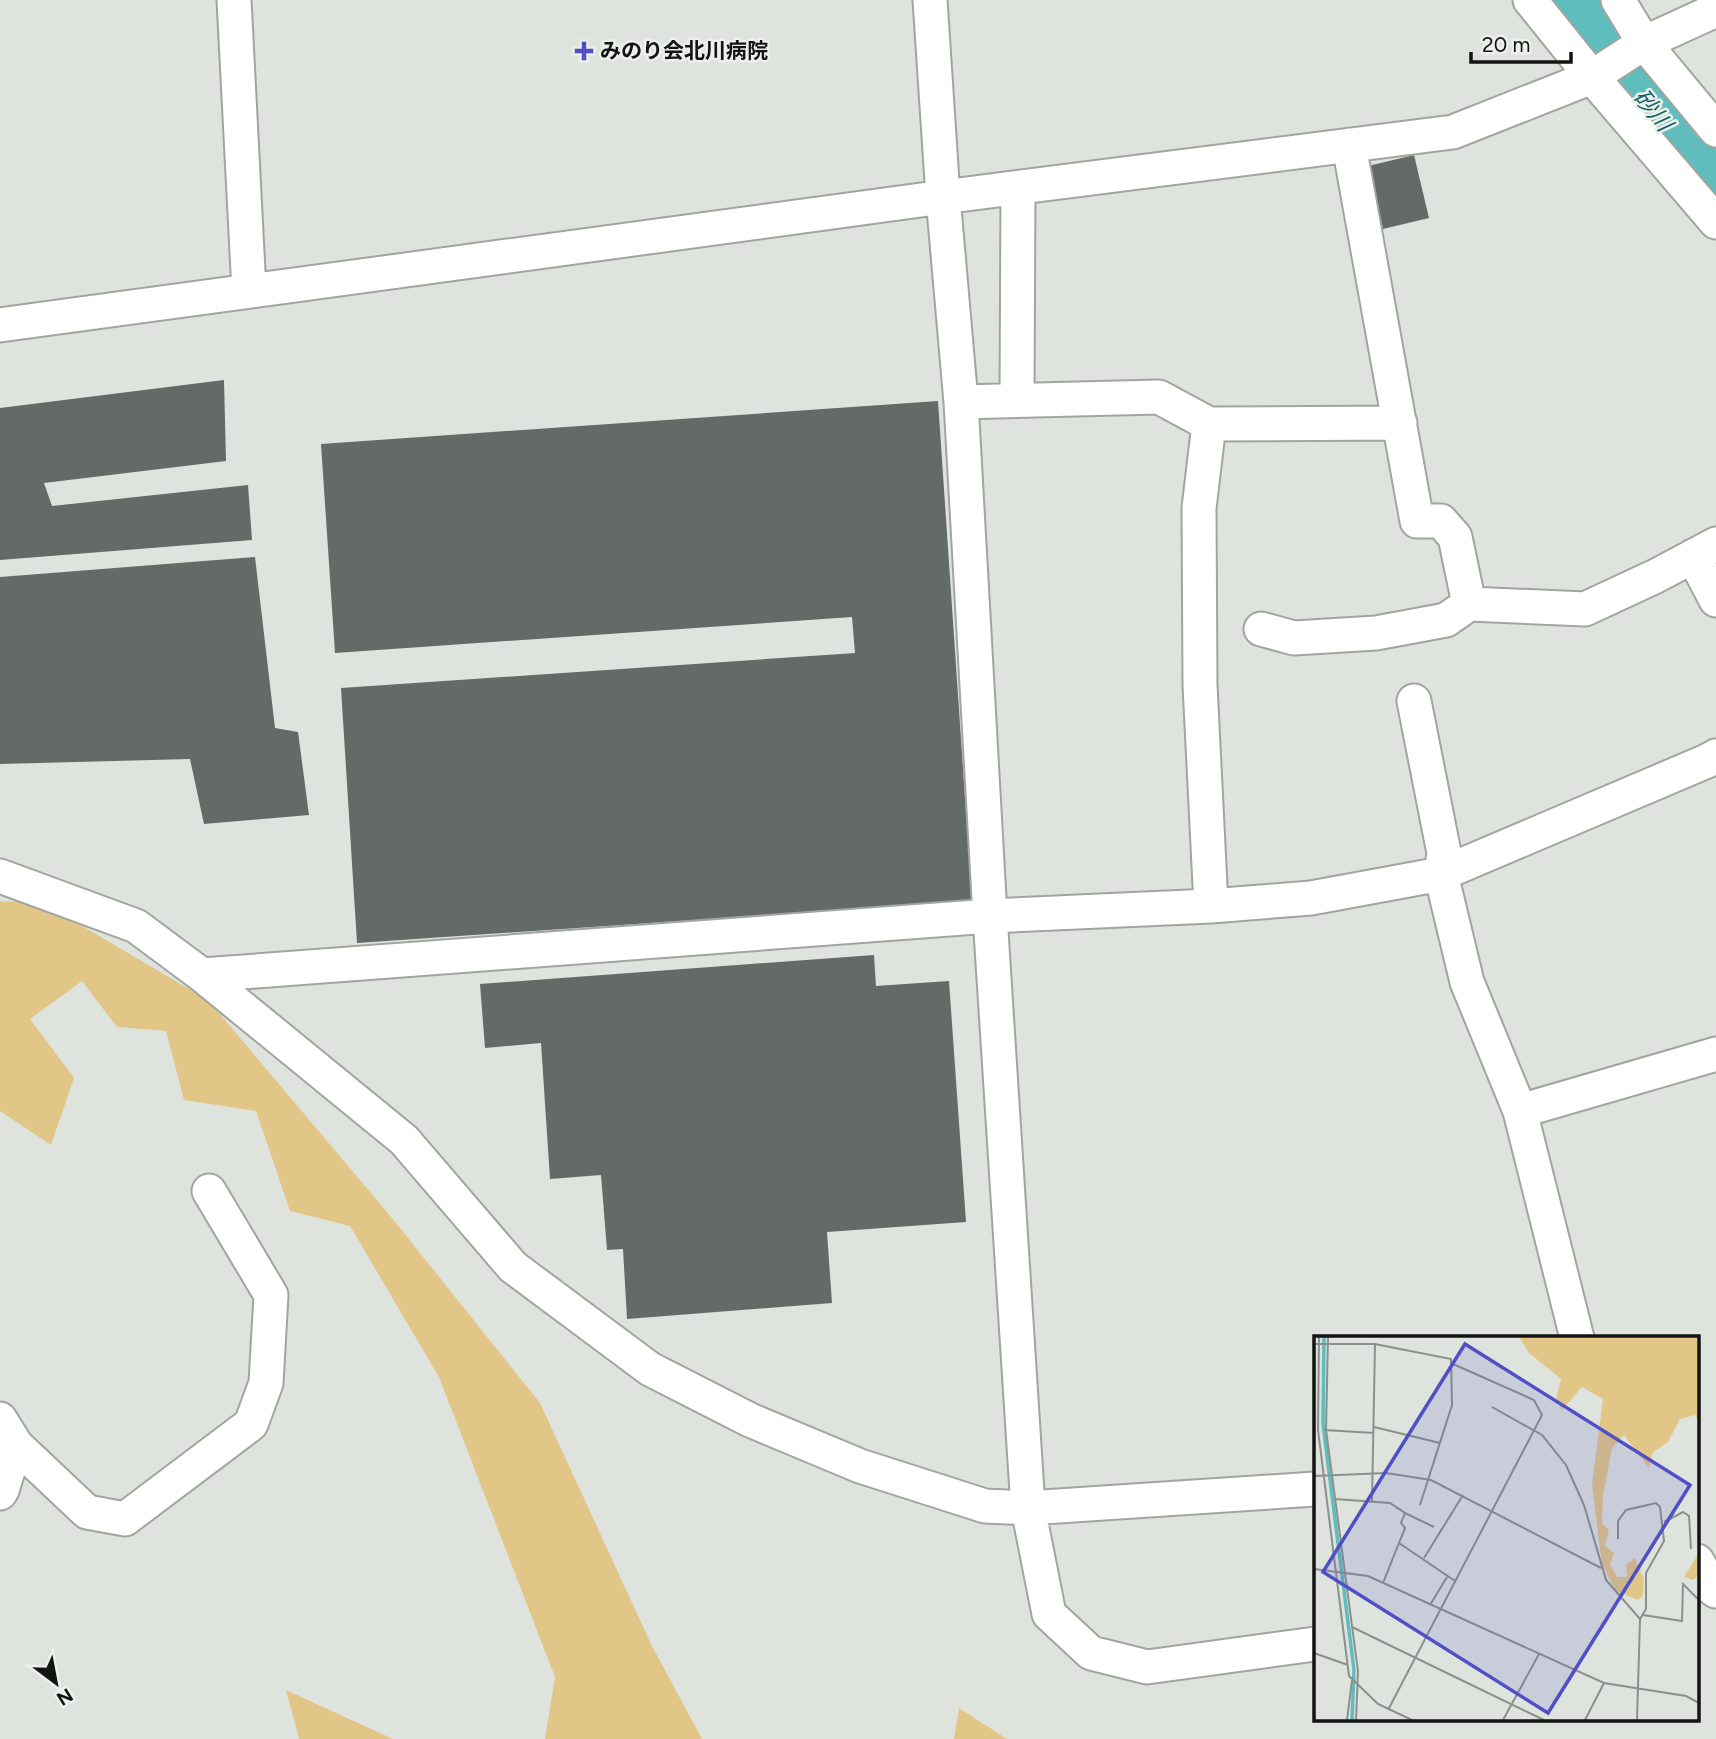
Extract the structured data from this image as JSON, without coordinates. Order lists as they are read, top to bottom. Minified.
{"water":["砂川"],"places":{"health":["みのり会北川病院"]},"scale_bar":"20 m","north":"bottom right"}
